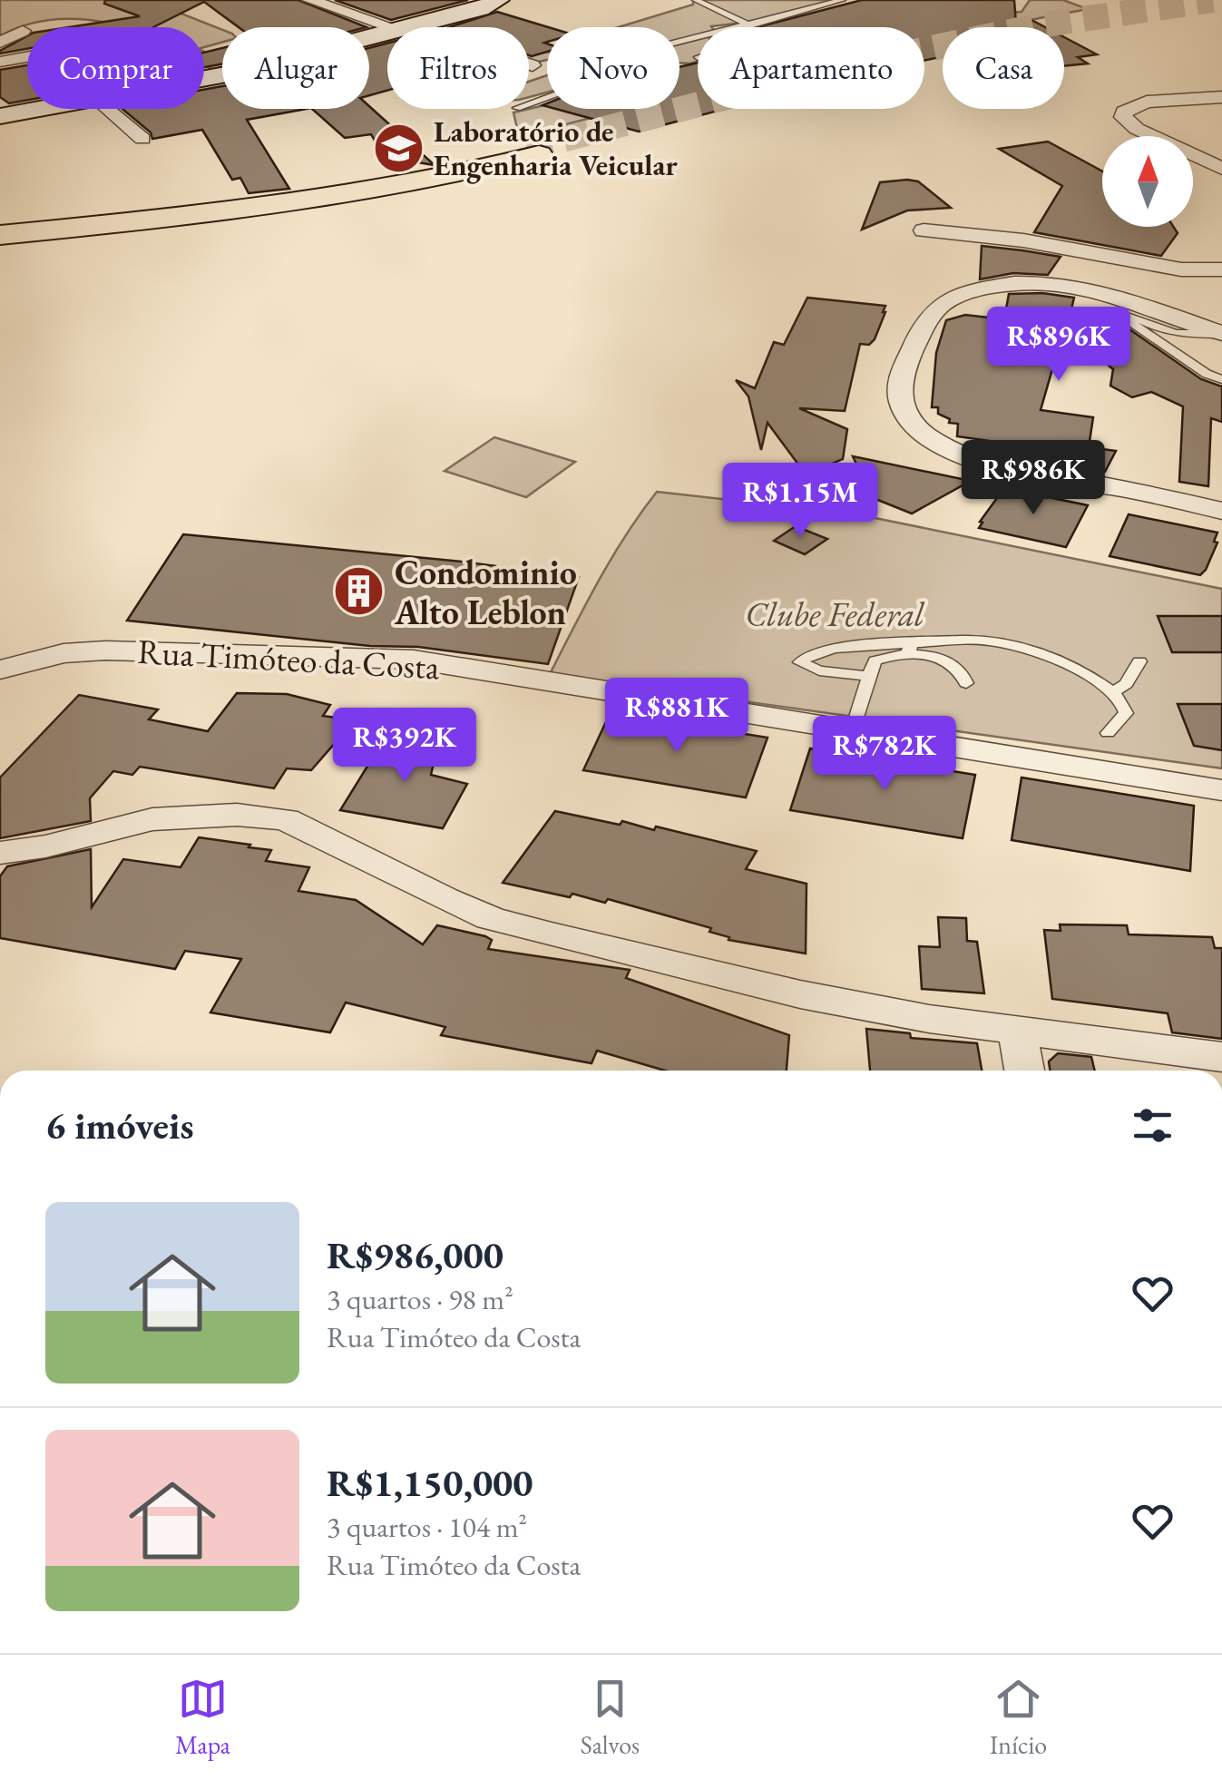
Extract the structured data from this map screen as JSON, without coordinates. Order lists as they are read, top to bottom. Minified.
{"streets":{"street":["Rua Timóteo da Costa"]},"parks":["Clube Federal"],"places":{"school or university":["Laboratório de Engenharia Veicular"],"building":["Condominio Alto Leblon"]},"north":"top","page":{"chip":["Comprar","Alugar","Filtros","Novo","Apartamento","Casa"],"price":["R$896K","R$986K","R$1.15M","R$881K","R$392K","R$782K"],"heading":"6 imóveis","list":[{"name":"R$986,000","note":"3 quartos · 98 m² · Rua Timóteo da Costa"},{"name":"R$1,150,000","note":"3 quartos · 104 m² · Rua Timóteo da Costa"}],"tabs":["Mapa","Salvos","Início"]}}
